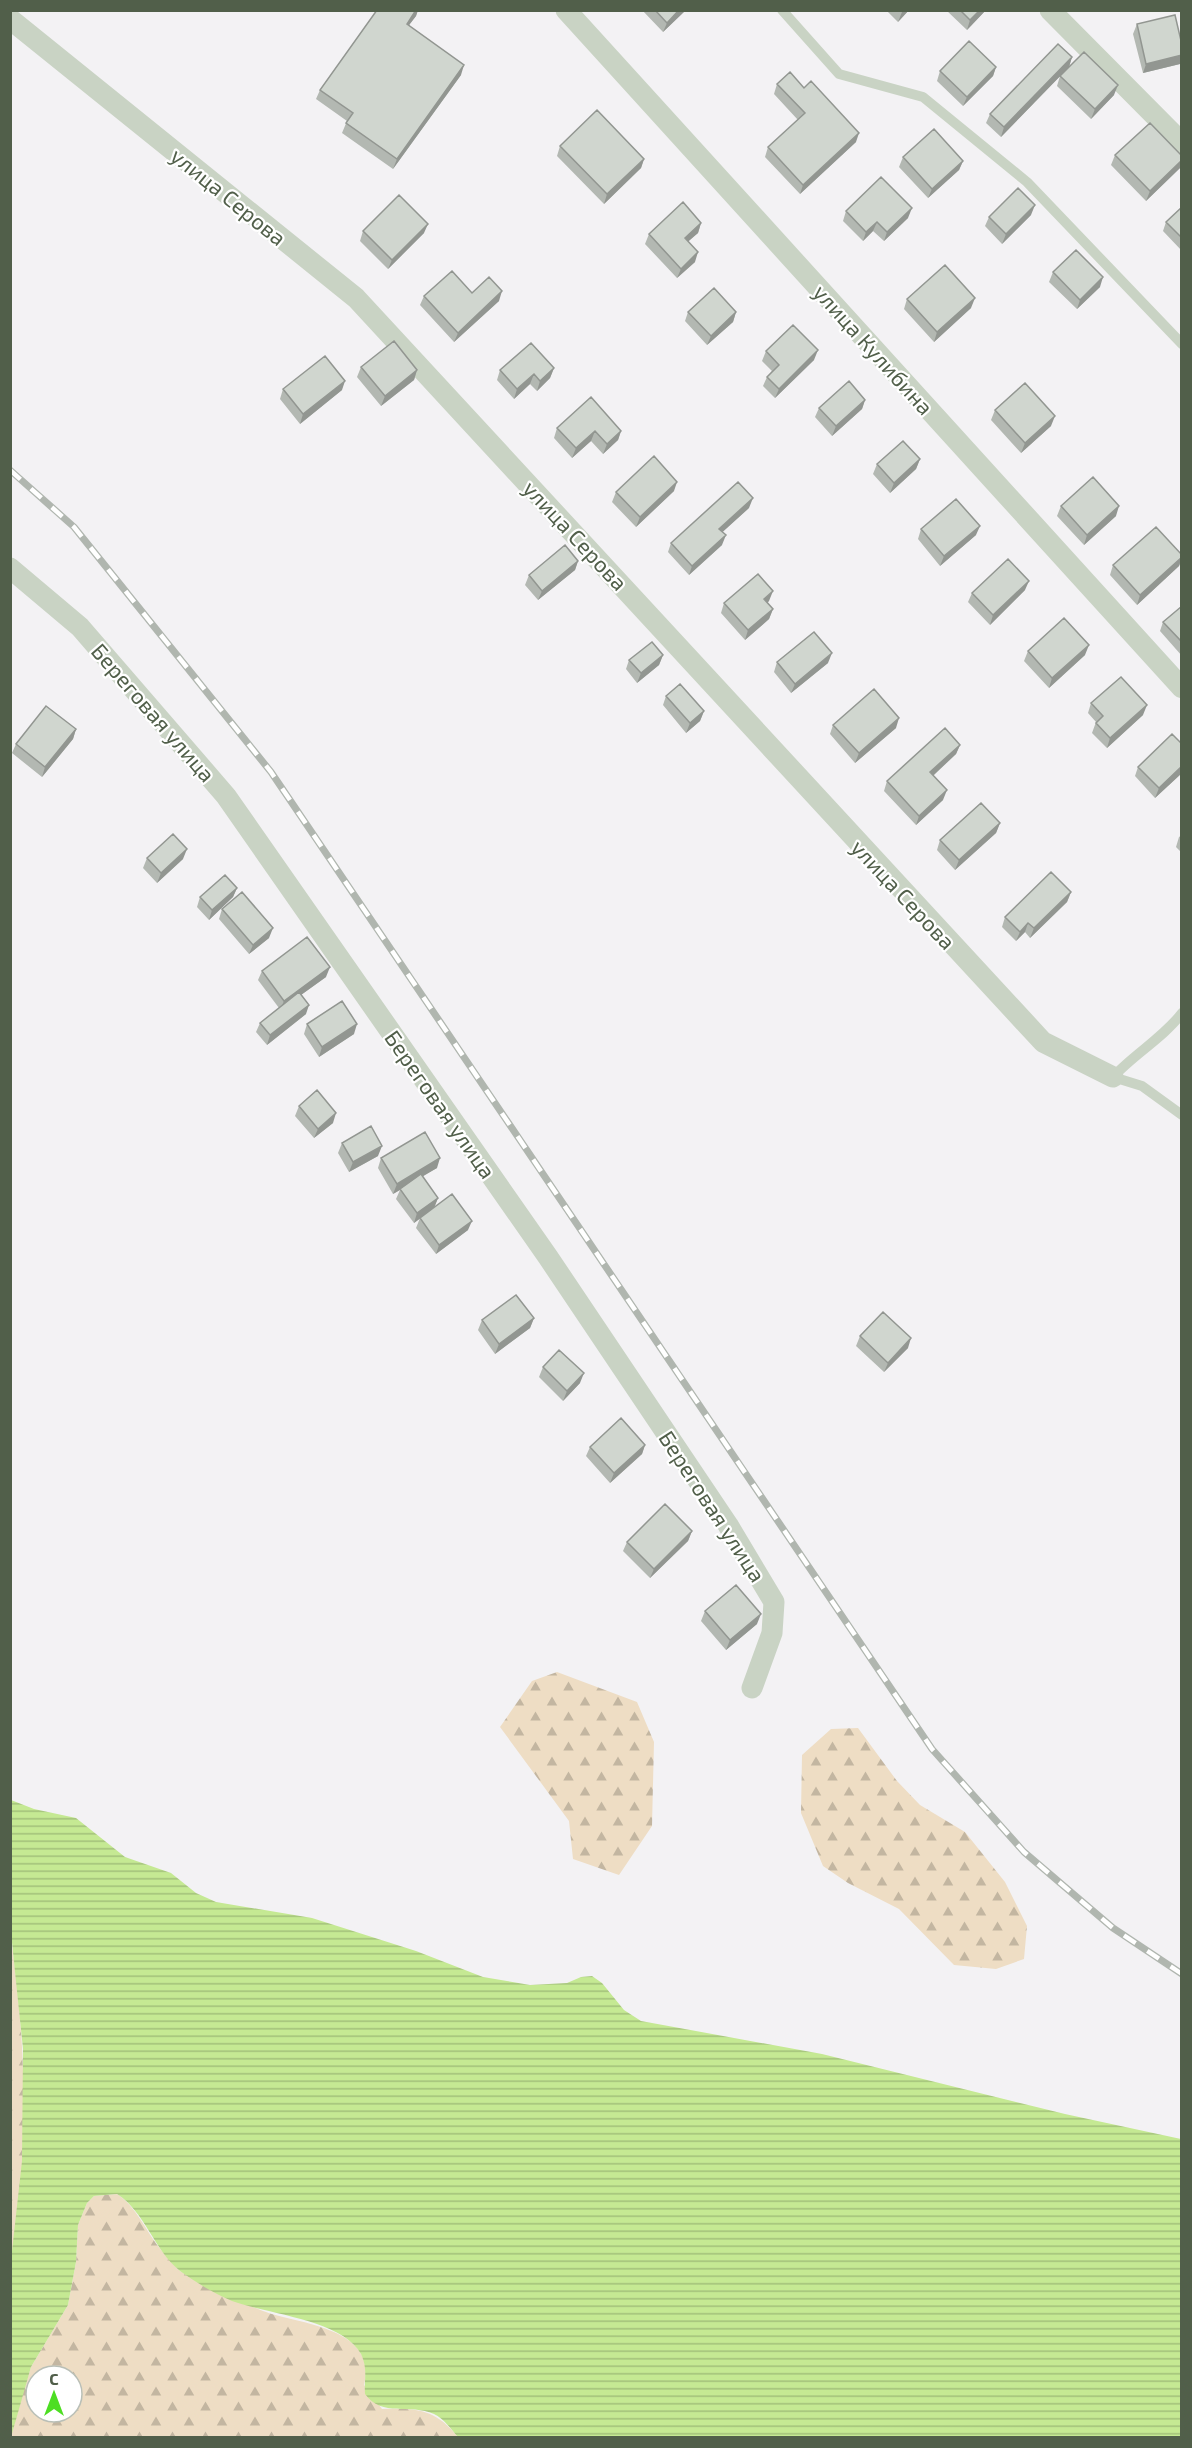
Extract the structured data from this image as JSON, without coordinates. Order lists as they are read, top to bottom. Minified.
{"streets":{"street":["улица Серова","улица Кулибина","Береговая улица"]},"north":"top"}
